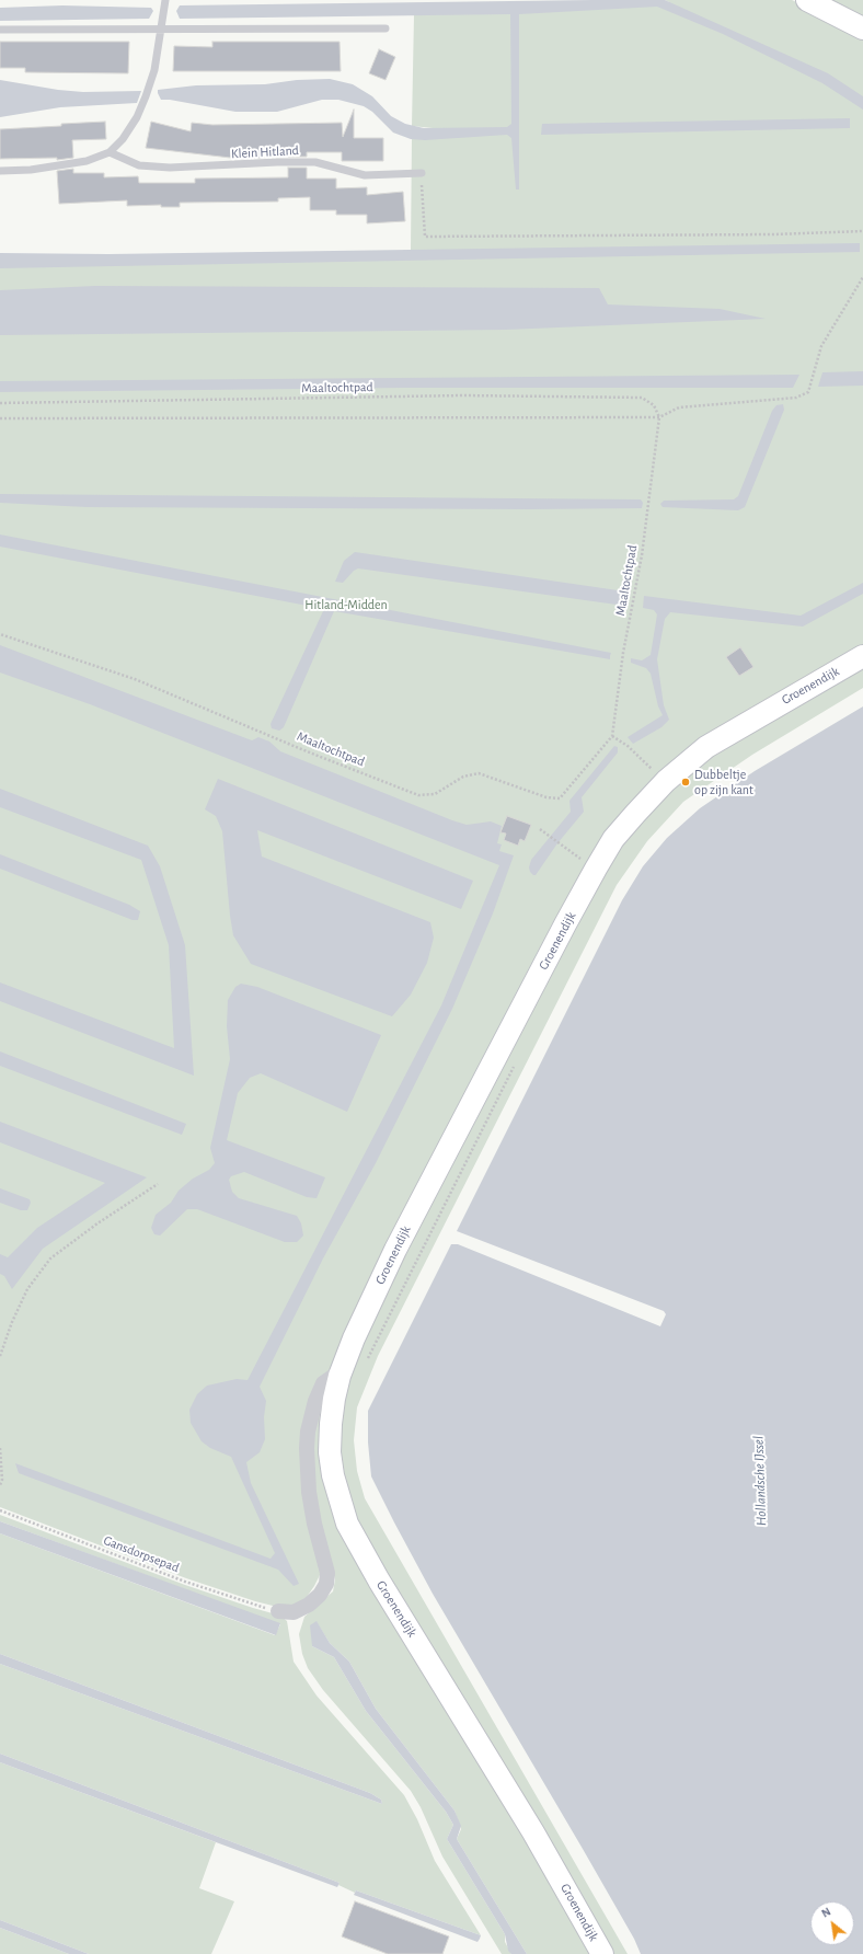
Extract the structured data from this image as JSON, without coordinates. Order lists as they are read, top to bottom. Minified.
{"streets":{"street":["Groenendijk"],"lane":["Klein Hitland"],"path":["Maaltochtpad","Gansdorpsepad"]},"water":["Hollandsche IJssel"],"parks":["Hitland-Midden"],"places":["Dubbeltje op zijn kant"],"north":"top left"}
